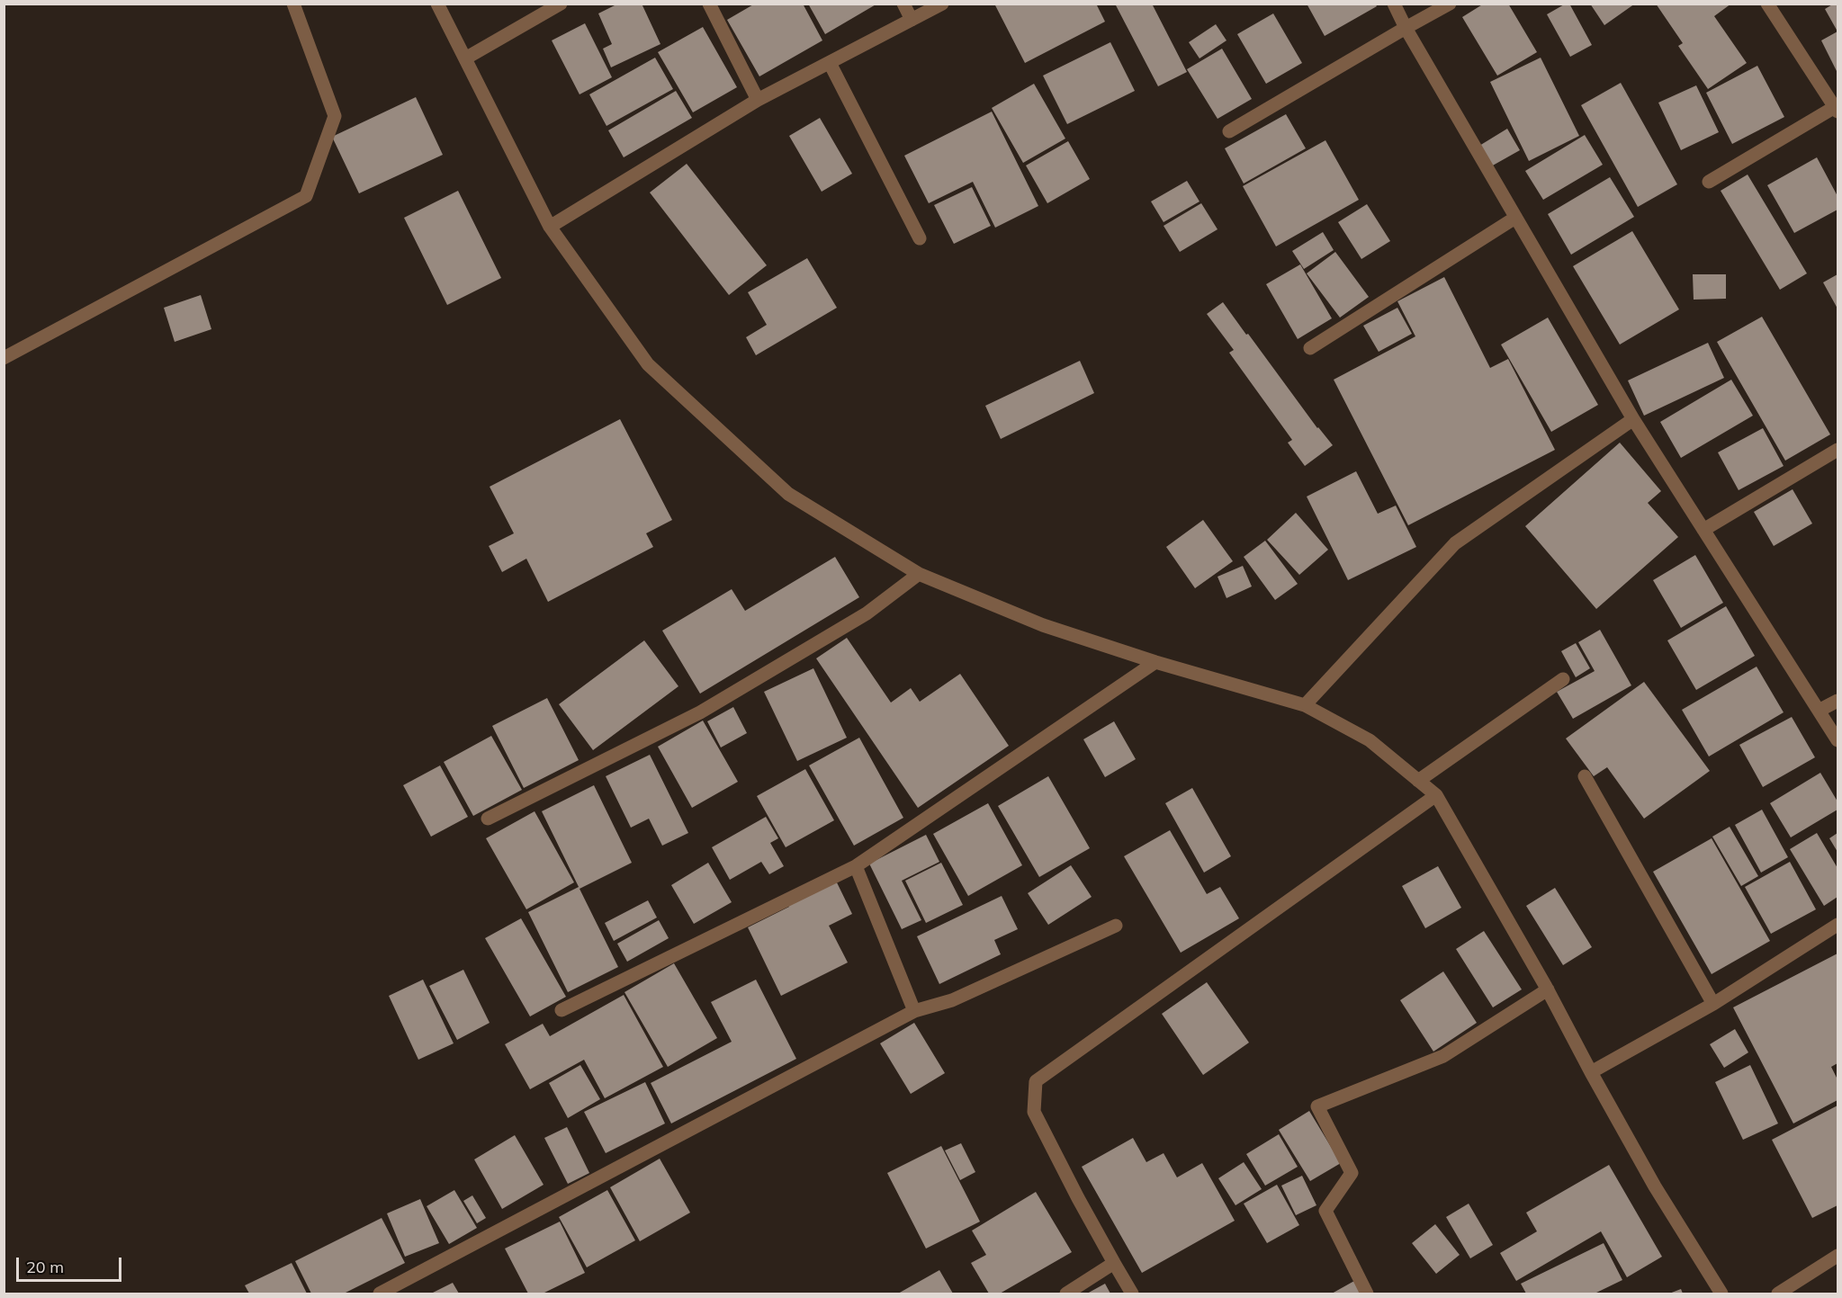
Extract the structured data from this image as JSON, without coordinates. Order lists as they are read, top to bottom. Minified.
{"scale_bar":"20 m"}
